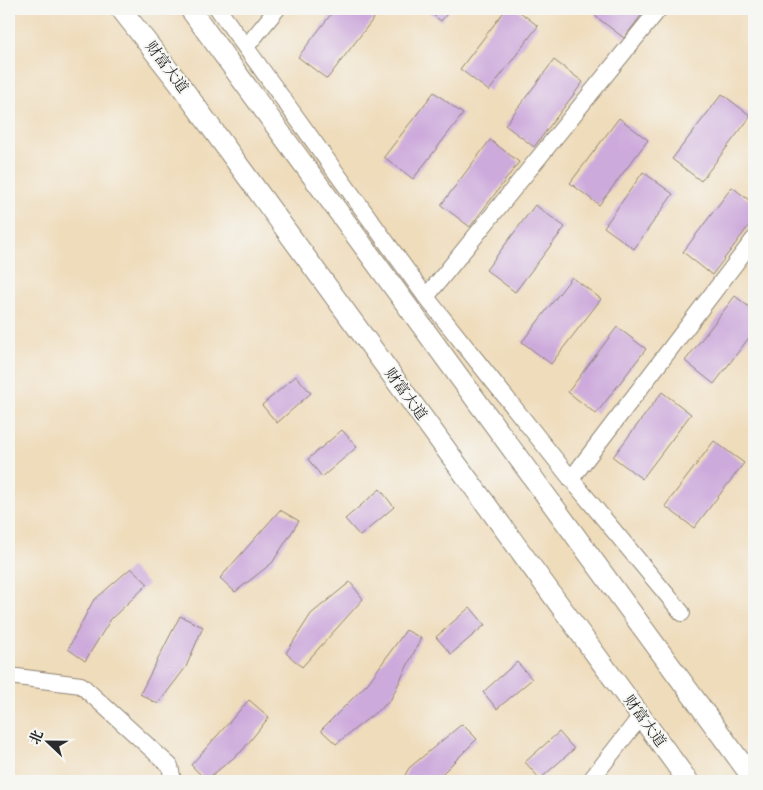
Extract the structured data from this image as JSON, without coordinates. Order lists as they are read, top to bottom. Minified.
{"streets":{"main road":["财富大道"]},"north":"left"}
